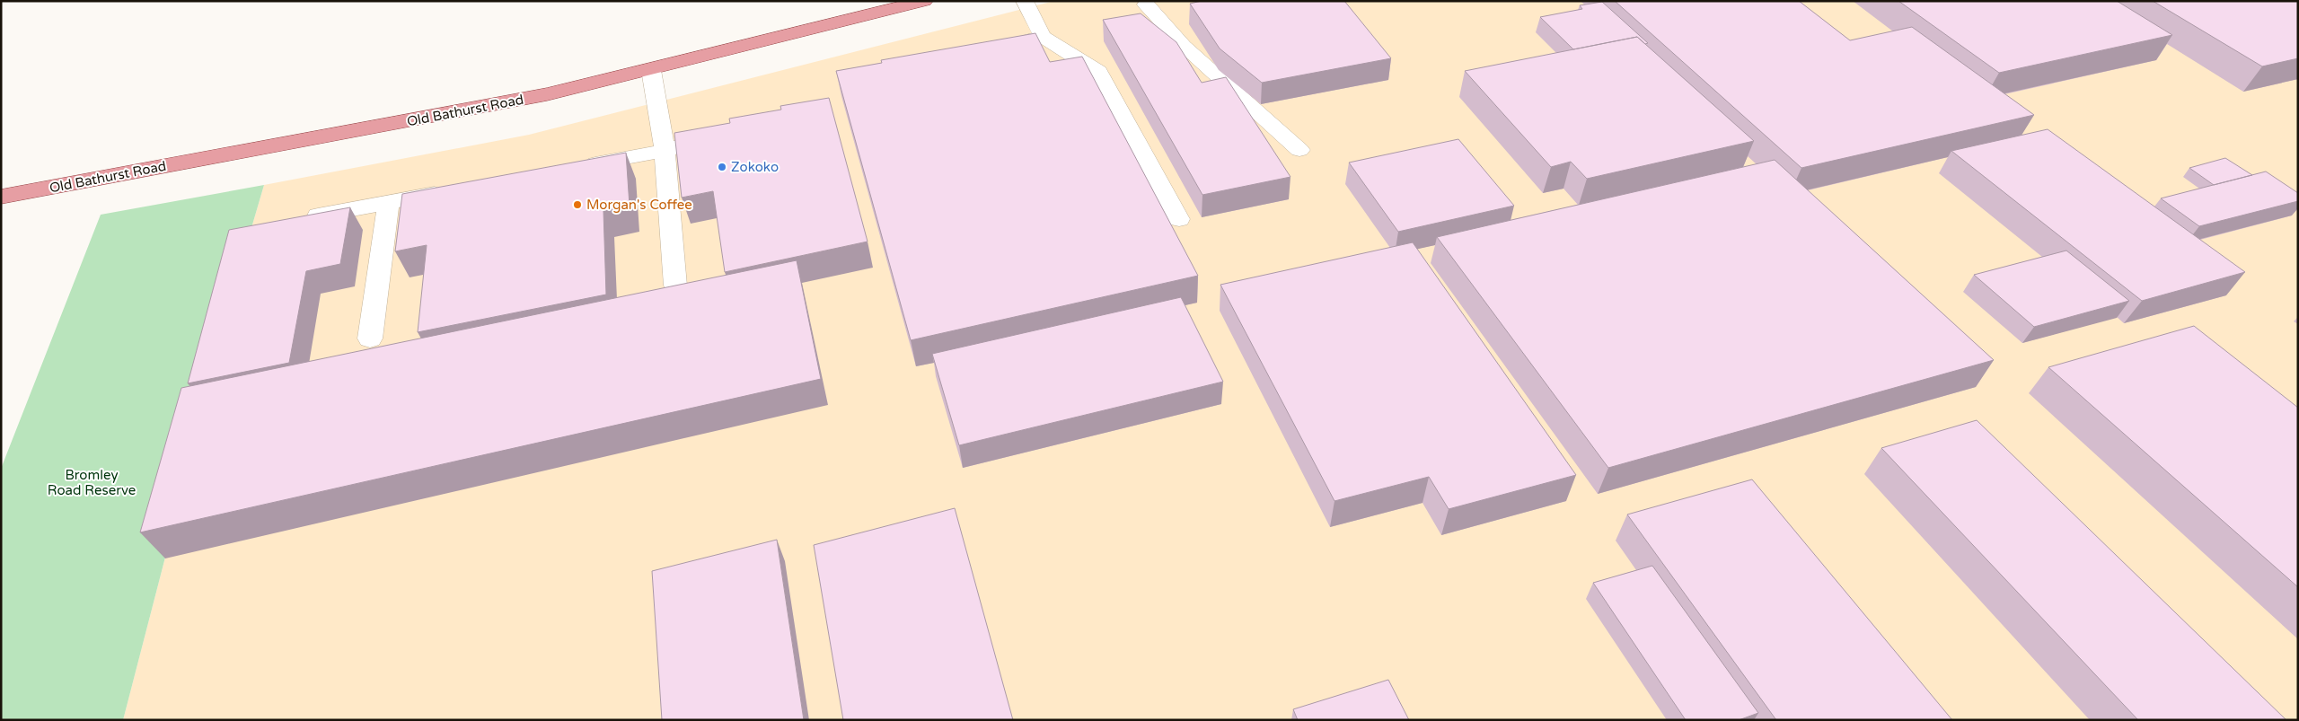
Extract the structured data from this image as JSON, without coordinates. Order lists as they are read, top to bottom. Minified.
{"streets":{"main road":["Old Bathurst Road"]},"parks":["Bromley Road Reserve"],"places":["Zokoko","Morgan's Coffee"]}
